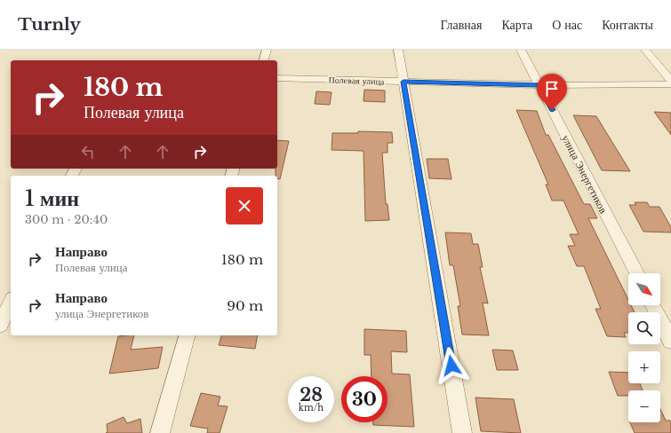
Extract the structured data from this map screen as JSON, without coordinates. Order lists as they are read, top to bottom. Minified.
{"streets":{"street":["Полевая улица","улица Энергетиков"]},"crossings":[["Полевая улица","улица Энергетиков"]],"north":"bottom right","page":{"header":"Turnly","nav":["Главная","Карта","О нас","Контакты"],"turn":["180 m","Полевая улица"],"heading":["1 мин","300 m · 20:40"],"list":[{"name":"Направо","note":"Полевая улица","value":"180 m"},{"name":"Направо","note":"улица Энергетиков","value":"90 m"}],"map_buttons":["+","−"],"speed":"28 km/h","limit":"30"}}
